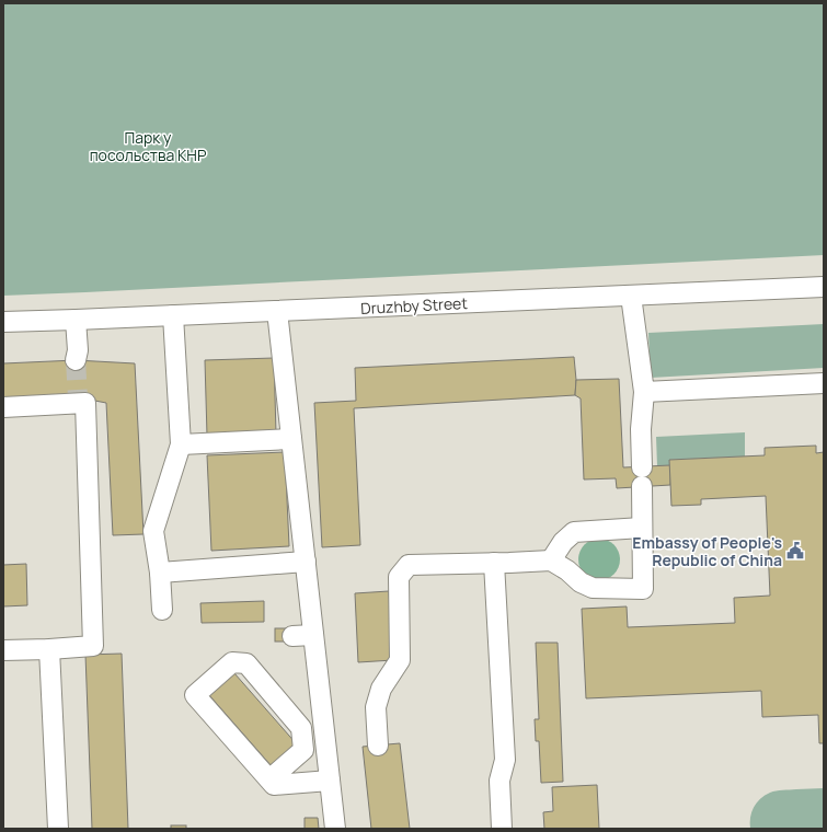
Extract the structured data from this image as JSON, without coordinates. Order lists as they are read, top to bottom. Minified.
{"streets":{"street":["Druzhby Street"]},"parks":["Парк у посольства КНР"],"places":{"public building":["Embassy of People's Republic of China"]}}
